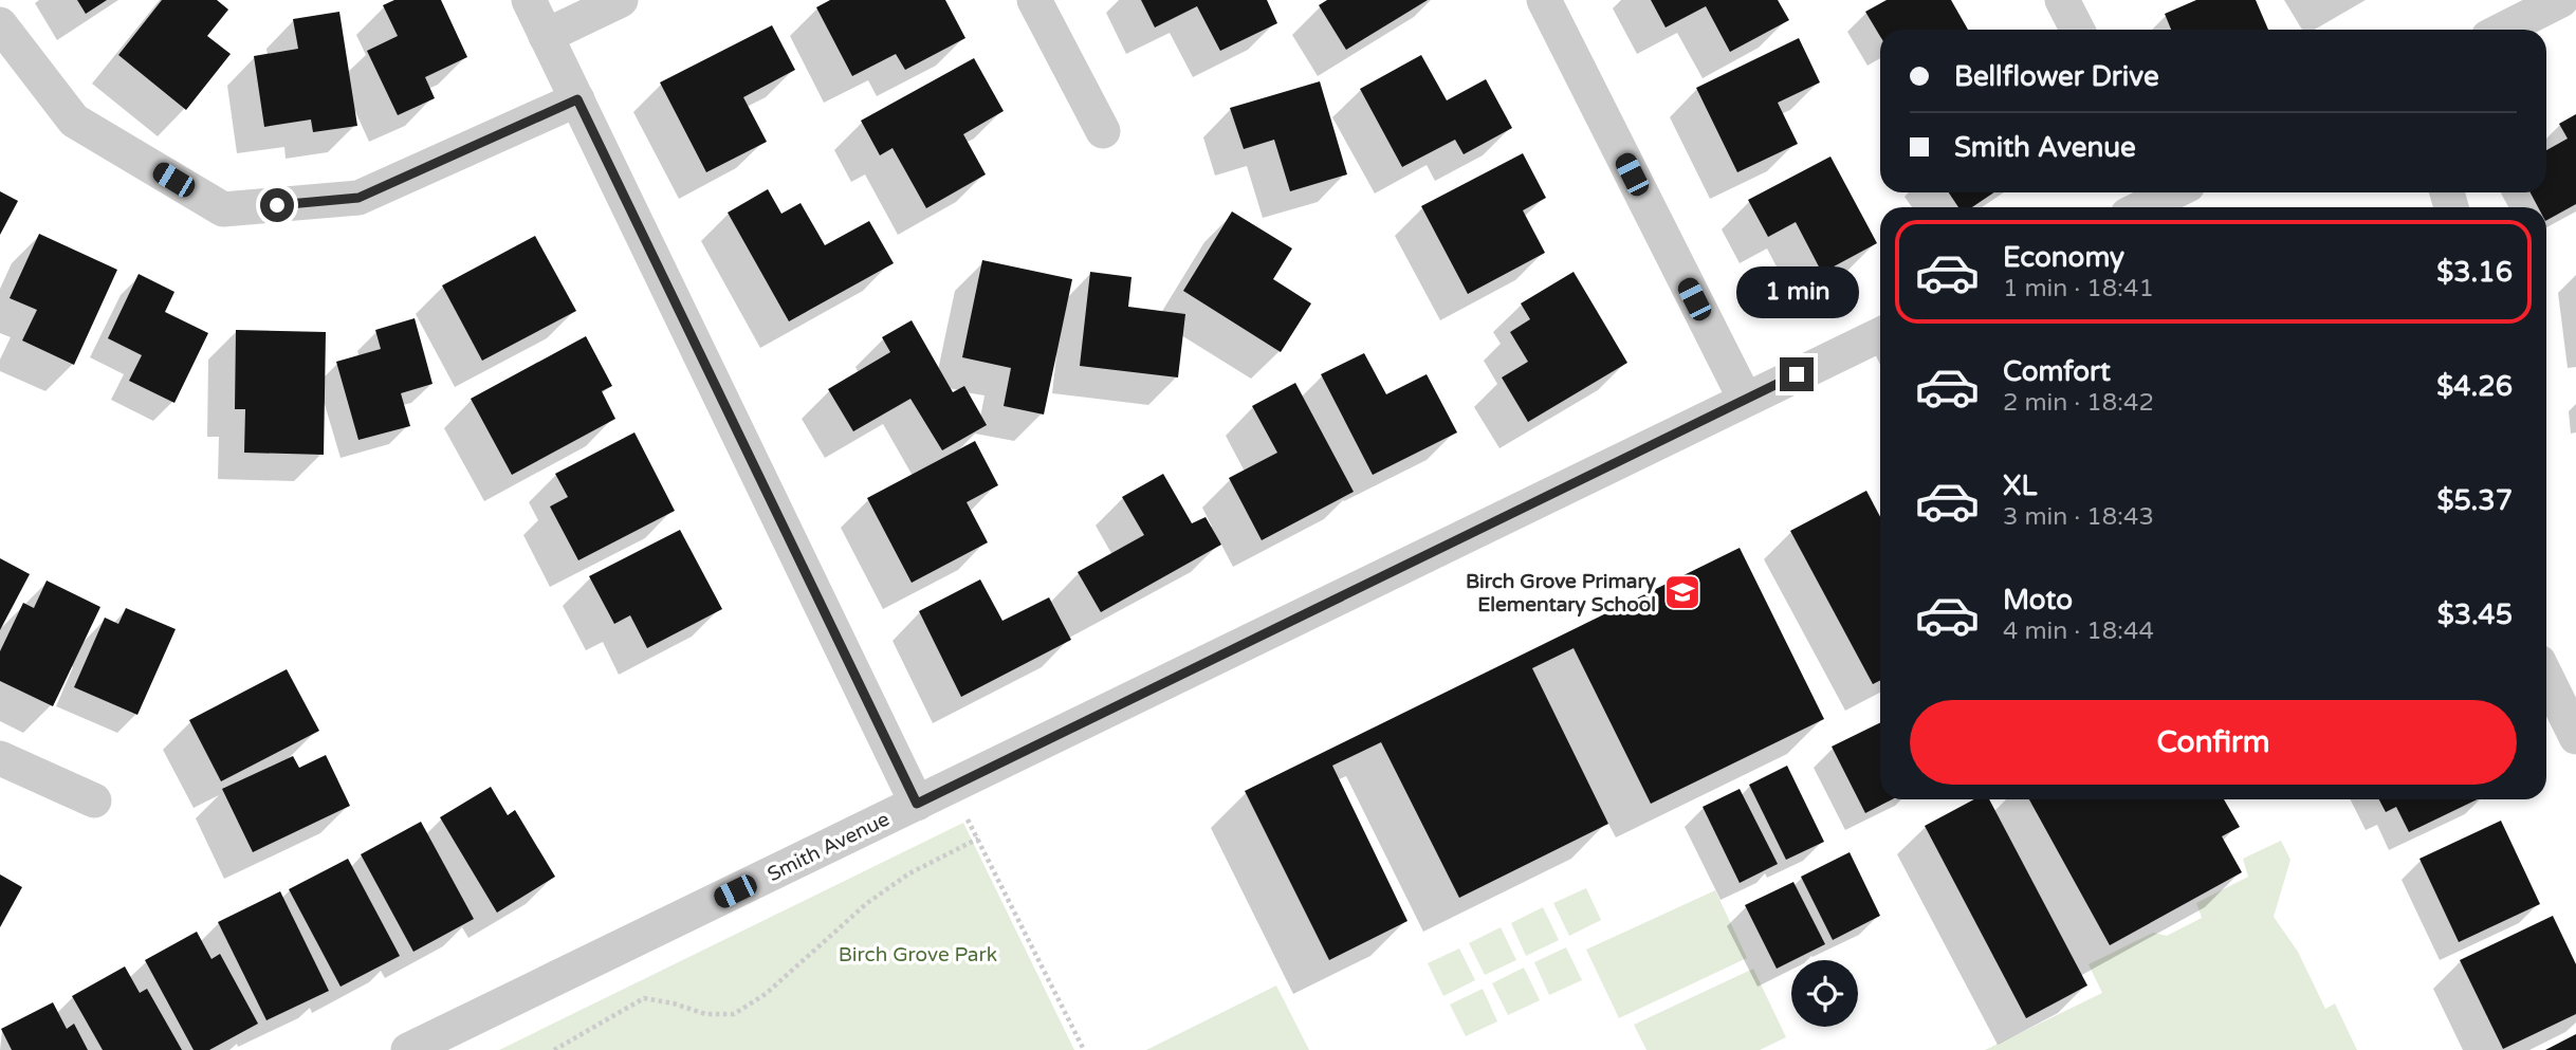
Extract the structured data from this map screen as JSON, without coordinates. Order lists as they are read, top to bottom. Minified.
{"streets":{"street":["Smith Avenue"]},"parks":["Birch Grove Park"],"places":{"school or university":["Birch Grove Primary Elementary School"]},"page":{"banner":["Bellflower Drive","Smith Avenue"],"list":[{"name":"Economy","note":"1 min · 18:41","value":"$3.16"},{"name":"Comfort","note":"2 min · 18:42","value":"$4.26"},{"name":"XL","note":"3 min · 18:43","value":"$5.37"},{"name":"Moto","note":"4 min · 18:44","value":"$3.45"}],"bubble":"1 min","buttons":"Confirm"}}
